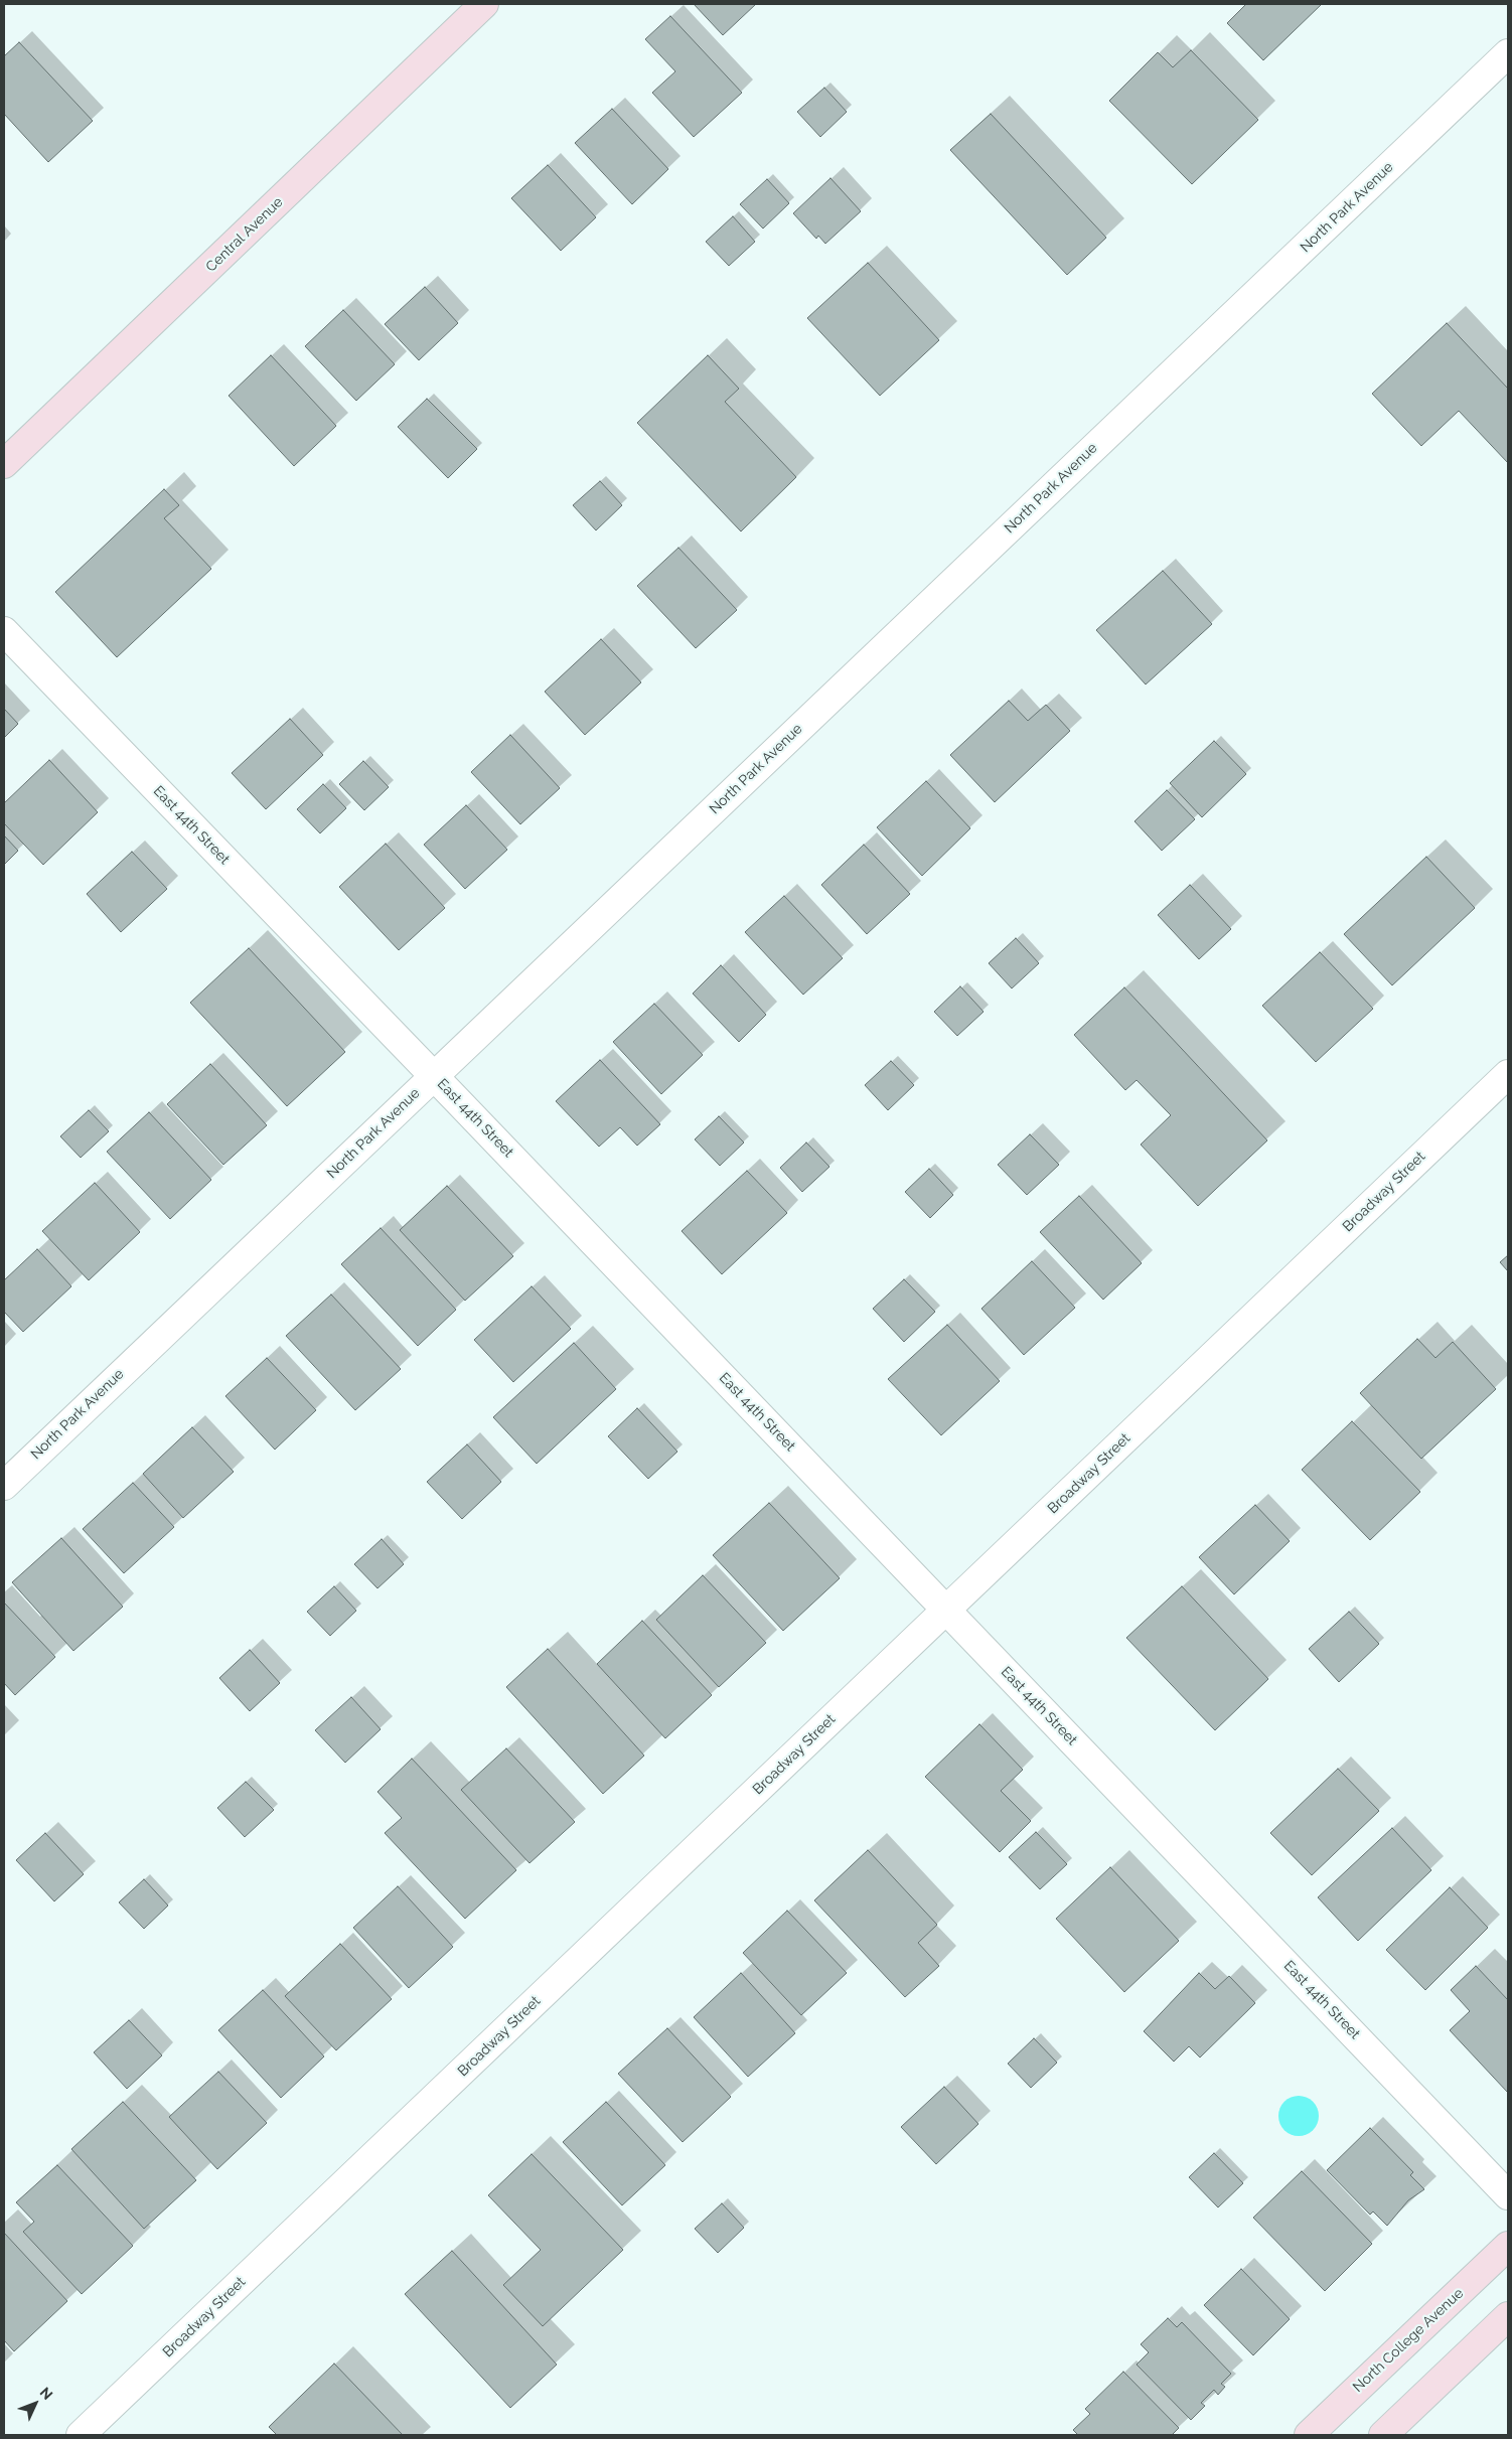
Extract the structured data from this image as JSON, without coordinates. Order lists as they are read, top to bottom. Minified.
{"streets":{"main road":["Central Avenue","North College Avenue"],"street":["North Park Avenue","East 44th Street","Broadway Street"]},"crossings":[["North Park Avenue","East 44th Street"],["East 44th Street","Broadway Street"]],"north":"top right"}
